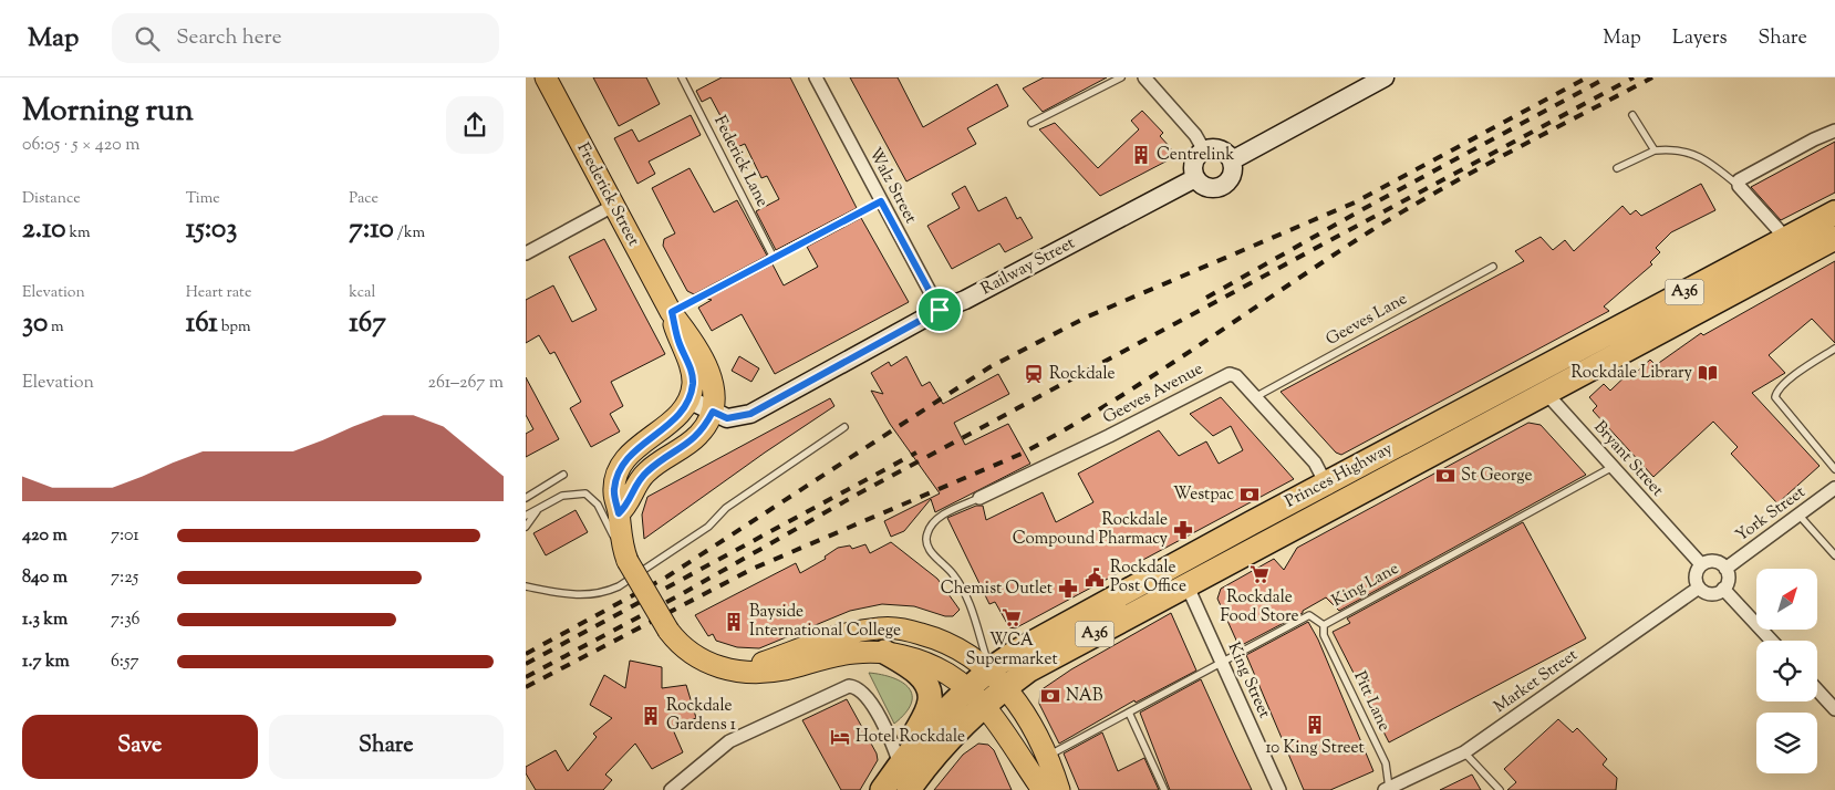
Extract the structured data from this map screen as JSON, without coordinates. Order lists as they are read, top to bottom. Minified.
{"streets":{"highway":["A36","Princes Highway"],"main road":["Frederick Street"],"street":["Walz Street","Railway Street","Geeves Avenue","Bryant Street","York Street","King Street","Market Street"],"lane":["Federick Lane","Geeves Lane","King Lane","Pitt Lane"]},"crossings":[["Walz Street","Railway Street"],["Frederick Street","Railway Street"],["Geeves Lane","Geeves Avenue"],["Geeves Avenue","Princes Highway"],["Bryant Street","Princes Highway"],["Bryant Street","York Street"],["Bryant Street","King Lane"],["Bryant Street","Market Street"],["Princes Highway","King Street"],["York Street","Market Street"],["King Lane","King Street"],["King Lane","Pitt Lane"],["Market Street","Pitt Lane"]],"places":{"building":["Centrelink","Bayside International College","Rockdale Gardens 1","10 King Street"],"library":["Rockdale Library"],"station":["Rockdale"],"bank":["St George","Westpac","NAB"],"pharmacy":["Rockdale Compound Pharmacy","Chemist Outlet"],"supermarket":["Rockdale Food Store","WCA Supermarket"],"public building":["Rockdale Post Office"],"hotel":["Hotel Rockdale"]},"north":"top right","page":{"header":"Map","search":"Search here","nav":["Map","Layers","Share"],"heading":["Morning run","06:05 · 5 × 420 m"],"stats":[["Distance","2.10 km"],["Time","15:03"],["Pace","7:10 /km"],["Elevation","30 m"],["Heart rate","161 bpm"],["kcal","167"]],"chart":["Elevation","261–267 m"],"list":[{"name":"420 m","note":"7:01"},{"name":"840 m","note":"7:25"},{"name":"1.3 km","note":"7:36"},{"name":"1.7 km","note":"6:57"}],"buttons":["Save","Share"]}}
